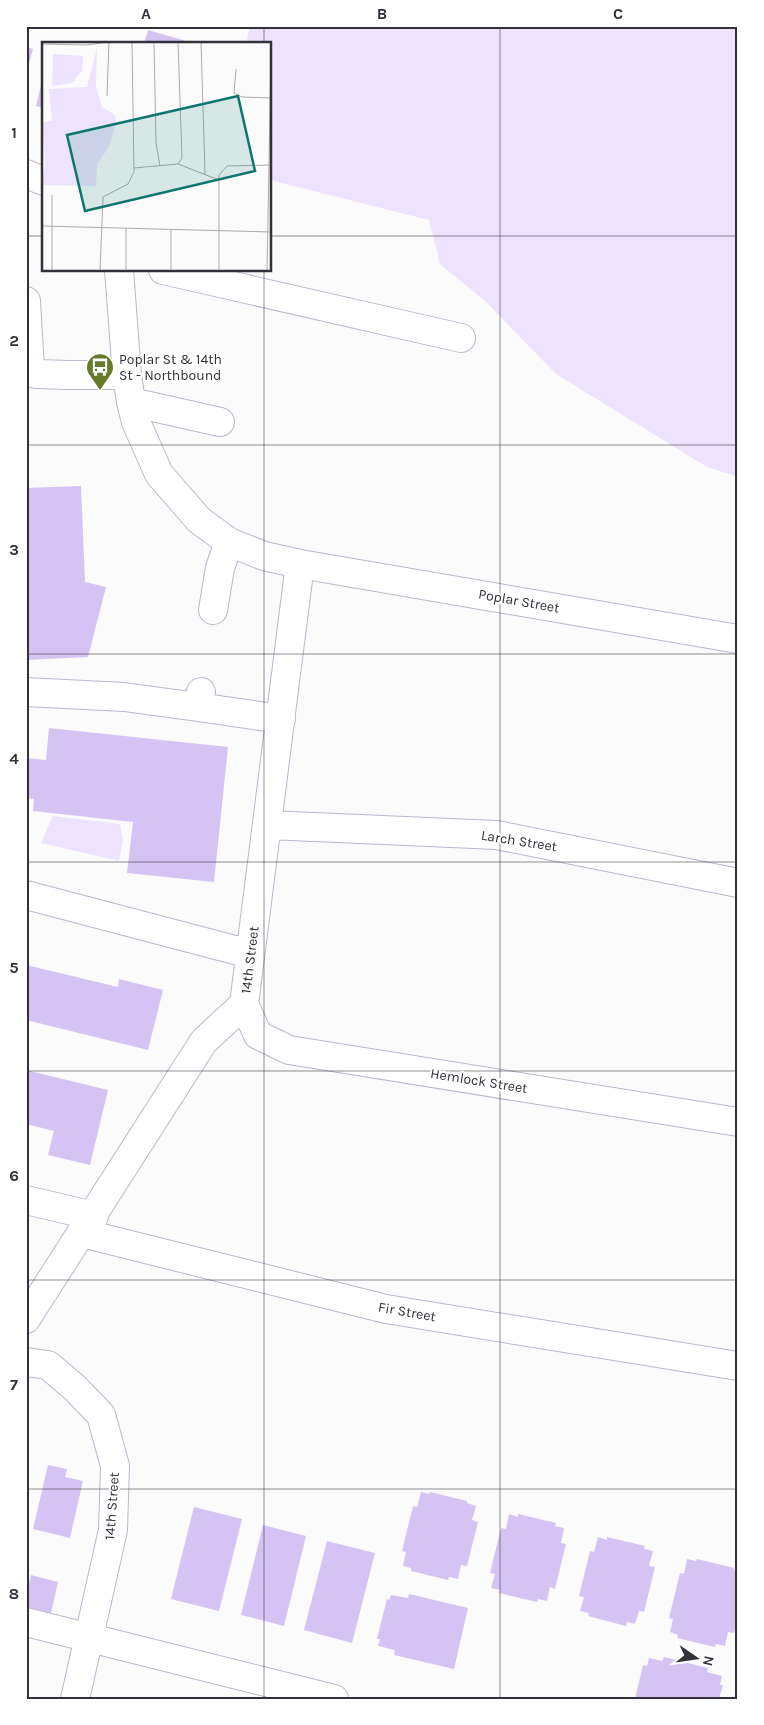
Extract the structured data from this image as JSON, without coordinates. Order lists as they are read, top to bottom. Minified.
{"streets":{"street":["Poplar Street","Larch Street","14th Street","Hemlock Street","Fir Street"]},"crossings":[["Poplar Street","14th Street"],["Larch Street","14th Street"],["14th Street","Hemlock Street"],["14th Street","Fir Street"]],"places":{"bus stop":["Poplar St & 14th St - Northbound"]},"north":"right","grid":{"columns":["A","B","C"],"rows":["1","2","3","4","5","6","7","8"]}}
